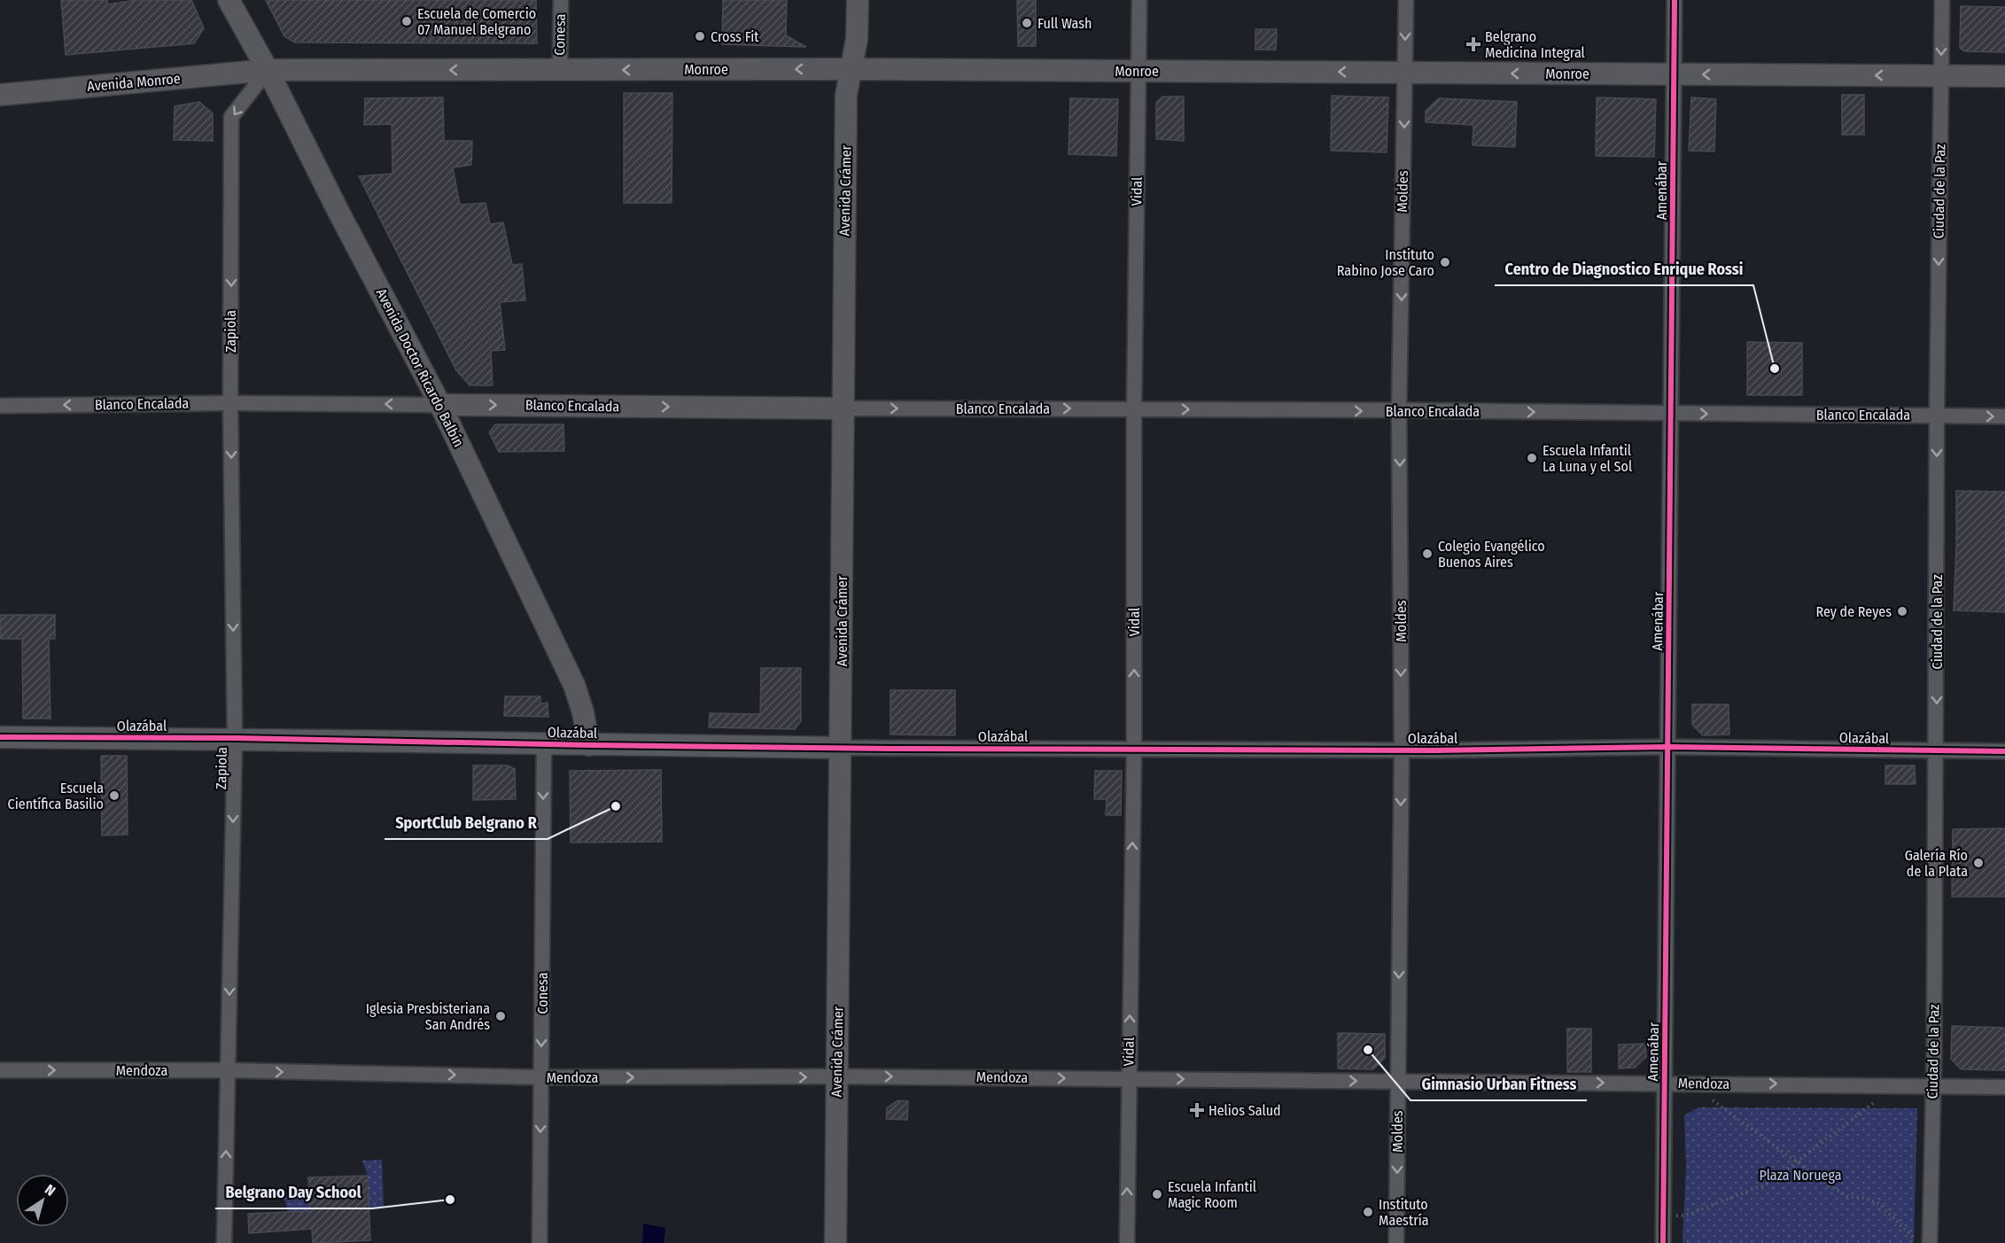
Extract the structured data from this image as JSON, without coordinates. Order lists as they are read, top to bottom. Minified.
{"streets":{"main road":["Monroe","Avenida Monroe","Avenida Crámer","Avenida Doctor Ricardo Balbín","Blanco Encalada","Olazábal"],"street":["Conesa","Amenábar","Vidal","Moldes","Ciudad de la Paz","Zapiola","Mendoza"]},"crossings":[["Conesa","Monroe"],["Conesa","Olazábal"],["Conesa","Mendoza"],["Monroe","Avenida Monroe"],["Monroe","Avenida Crámer"],["Monroe","Amenábar"],["Monroe","Vidal"],["Monroe","Moldes"],["Monroe","Ciudad de la Paz"],["Monroe","Zapiola"],["Monroe","Avenida Doctor Ricardo Balbín"],["Avenida Monroe","Zapiola"],["Avenida Monroe","Avenida Doctor Ricardo Balbín"],["Avenida Crámer","Blanco Encalada"],["Avenida Crámer","Olazábal"],["Avenida Crámer","Mendoza"],["Amenábar","Blanco Encalada"],["Amenábar","Olazábal"],["Amenábar","Mendoza"],["Vidal","Blanco Encalada"],["Vidal","Olazábal"],["Vidal","Mendoza"],["Moldes","Blanco Encalada"],["Moldes","Olazábal"],["Moldes","Mendoza"],["Ciudad de la Paz","Blanco Encalada"],["Ciudad de la Paz","Olazábal"],["Ciudad de la Paz","Mendoza"],["Zapiola","Avenida Doctor Ricardo Balbín"],["Zapiola","Blanco Encalada"],["Zapiola","Olazábal"],["Zapiola","Mendoza"],["Avenida Doctor Ricardo Balbín","Blanco Encalada"],["Avenida Doctor Ricardo Balbín","Olazábal"]],"one_way":["Conesa","Monroe","Vidal","Moldes","Ciudad de la Paz","Mendoza"],"parks":["Plaza Noruega"],"places":{"other":["Escuela de Comercio 07 Manuel Belgrano","Full Wash","Cross Fit","Instituto Rabino Jose Caro","Centro de Diagnostico Enrique Rossi","Escuela Infantil La Luna y el Sol","Colegio Evangélico Buenos Aires","Rey de Reyes","Escuela Científica Basilio","SportClub Belgrano R","Galería Río de la Plata","Iglesia Presbisteriana San Andrés","Gimnasio Urban Fitness","Escuela Infantil Magic Room","Belgrano Day School","Instituto Maestría"],"health":["Belgrano Medicina Integral","Helios Salud"]},"north":"top right"}
